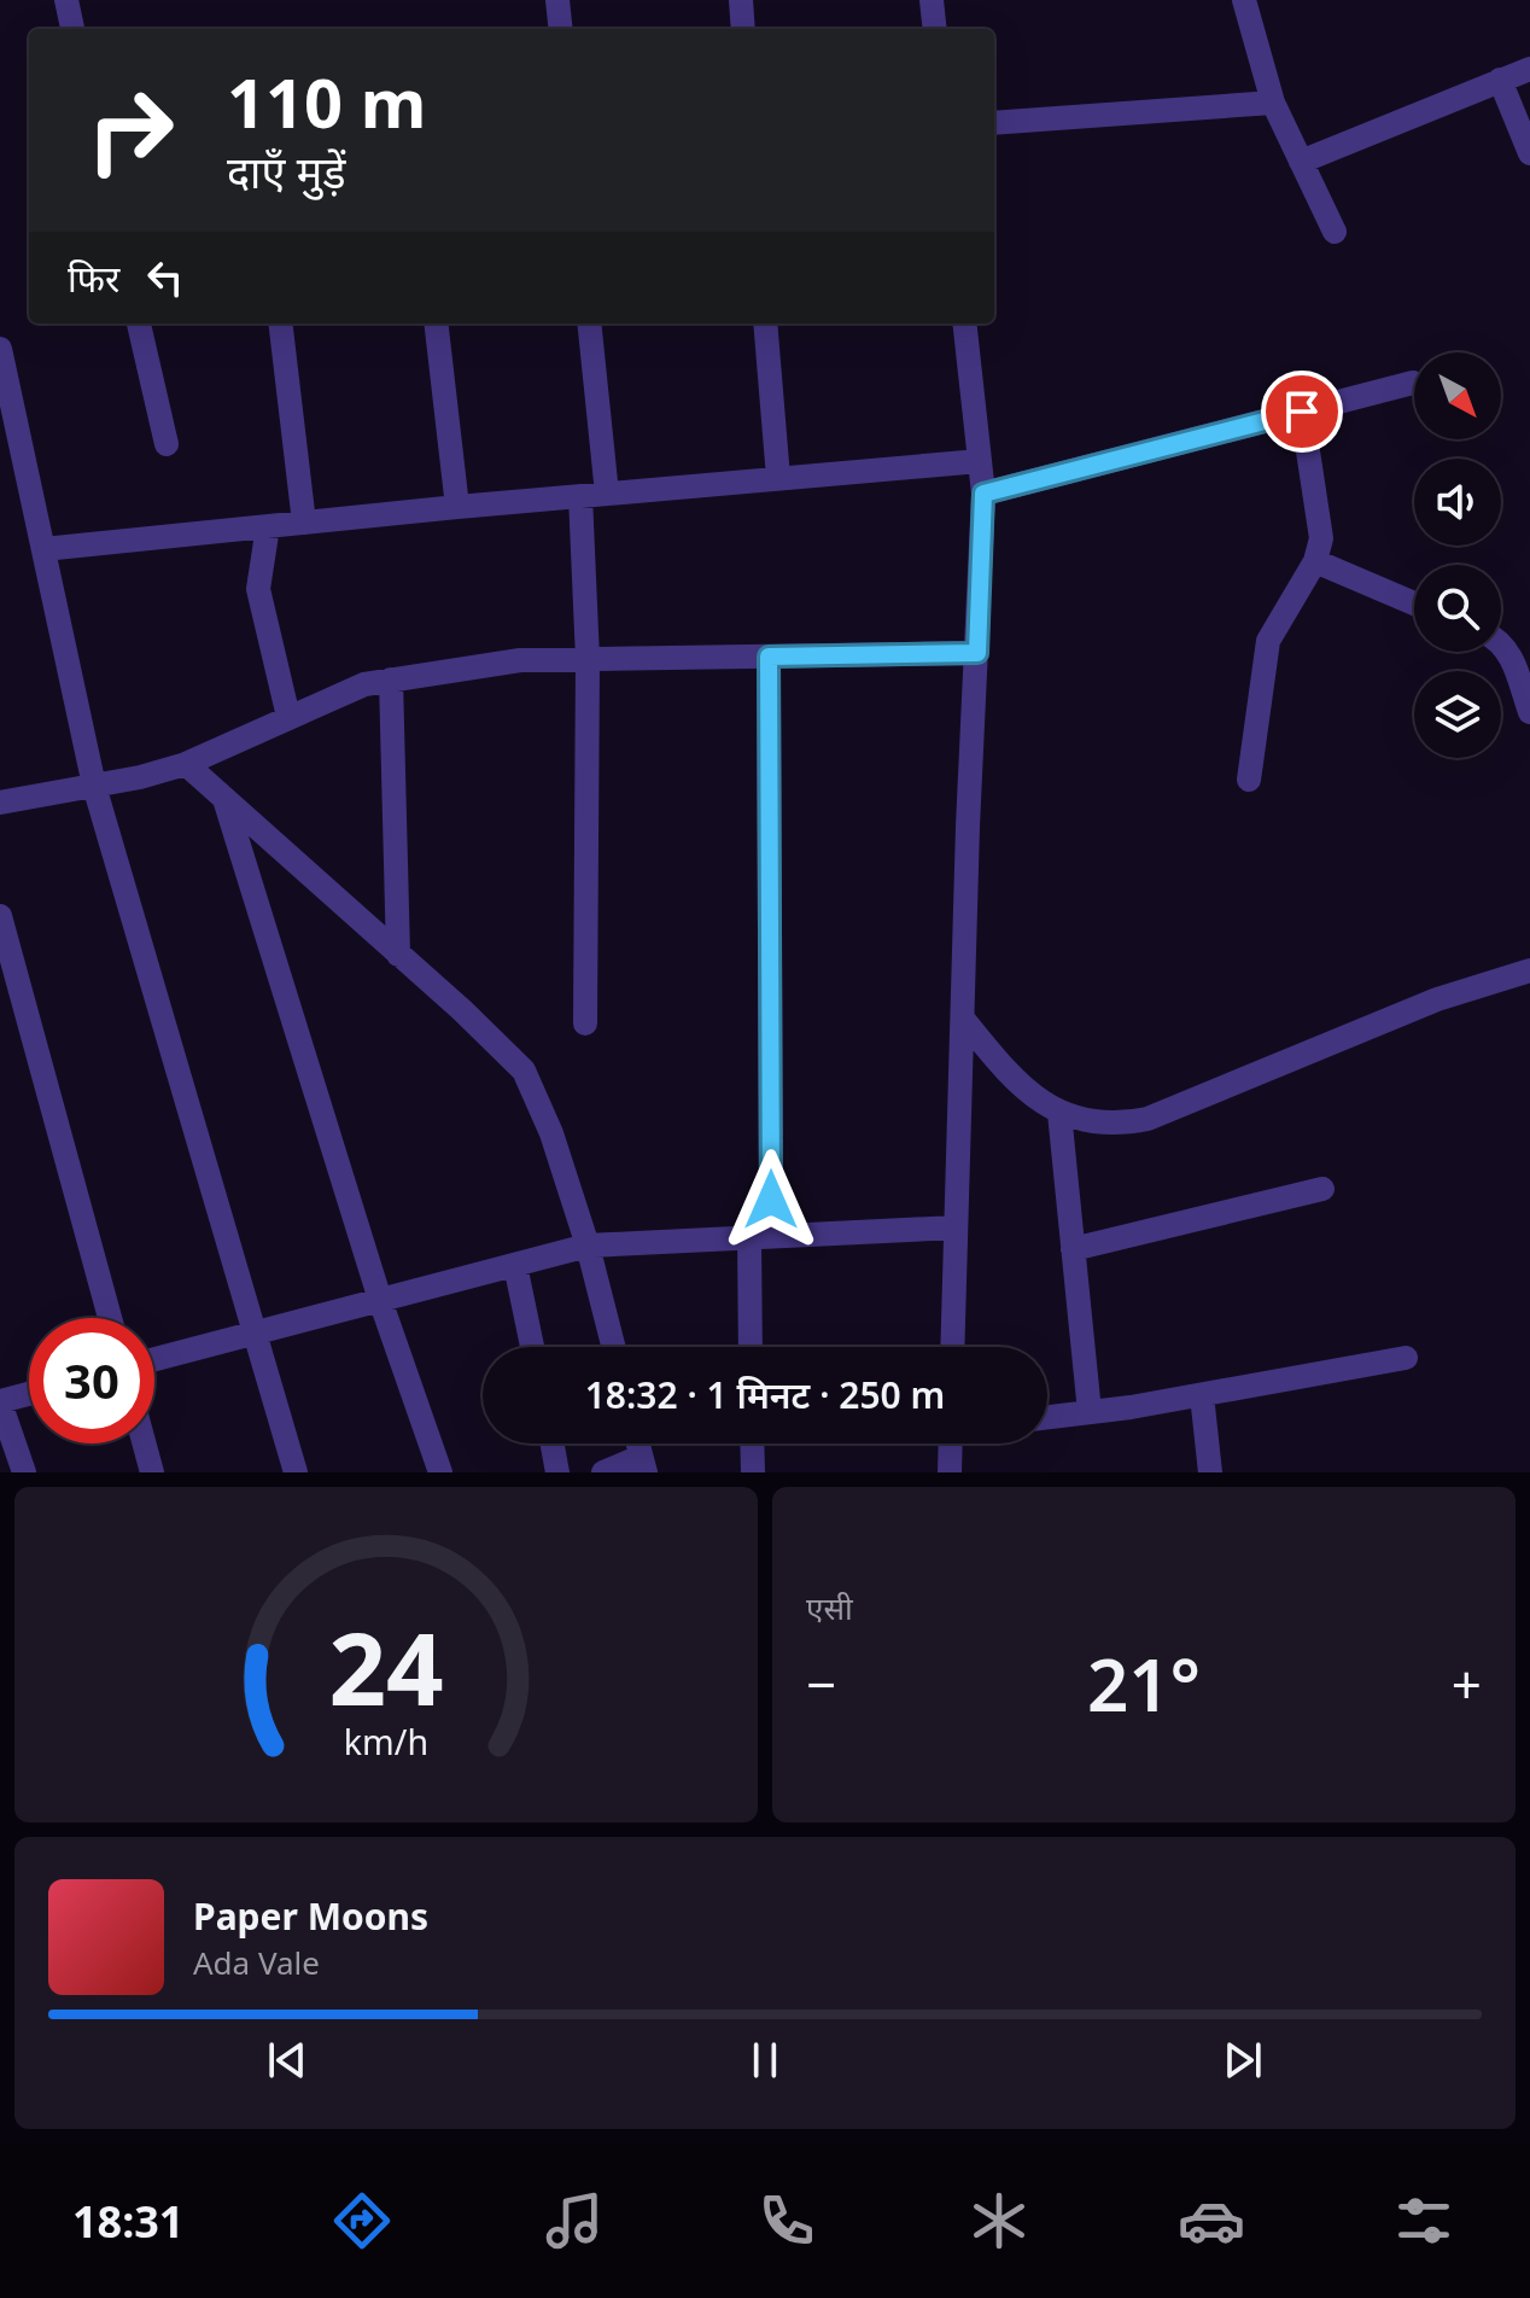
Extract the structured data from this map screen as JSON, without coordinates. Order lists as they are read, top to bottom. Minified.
{"north":"bottom right","page":{"turn":["110 m","दाएँ मुड़ें"],"then":"फिर","limit":"30","trip":"18:32 · 1 मिनट · 250 m","tile":"एसी","heat":["−","21°","+"],"song":["Paper Moons","Ada Vale"],"tabs":"18:31","gauge":["24","km/h"]}}
